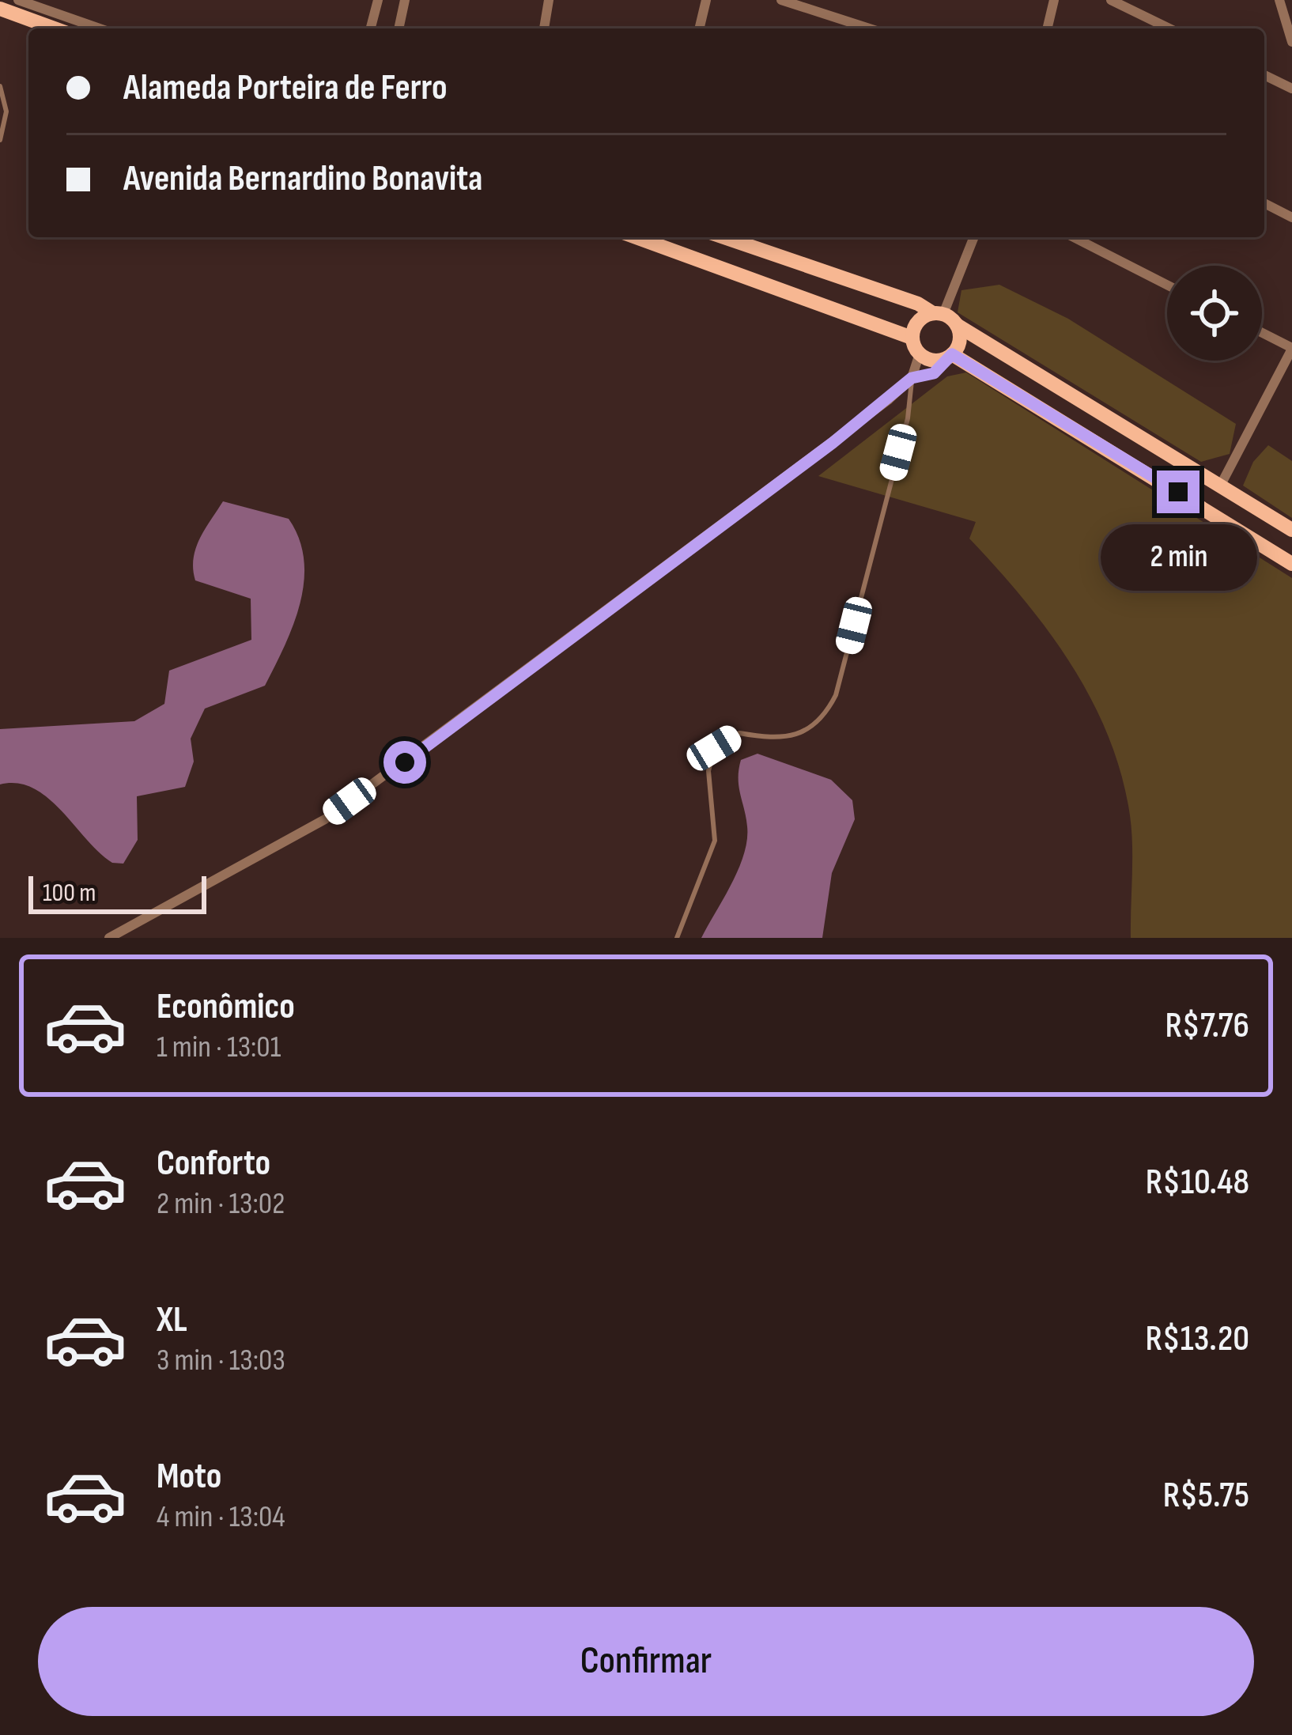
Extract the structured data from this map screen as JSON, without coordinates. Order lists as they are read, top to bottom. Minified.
{"scale_bar":"100 m","page":{"banner":["Alameda Porteira de Ferro","Avenida Bernardino Bonavita"],"bubble":"2 min","scale":"100 m","list":[{"name":"Econômico","note":"1 min · 13:01","value":"R$7.76"},{"name":"Conforto","note":"2 min · 13:02","value":"R$10.48"},{"name":"XL","note":"3 min · 13:03","value":"R$13.20"},{"name":"Moto","note":"4 min · 13:04","value":"R$5.75"}],"buttons":"Confirmar"}}
